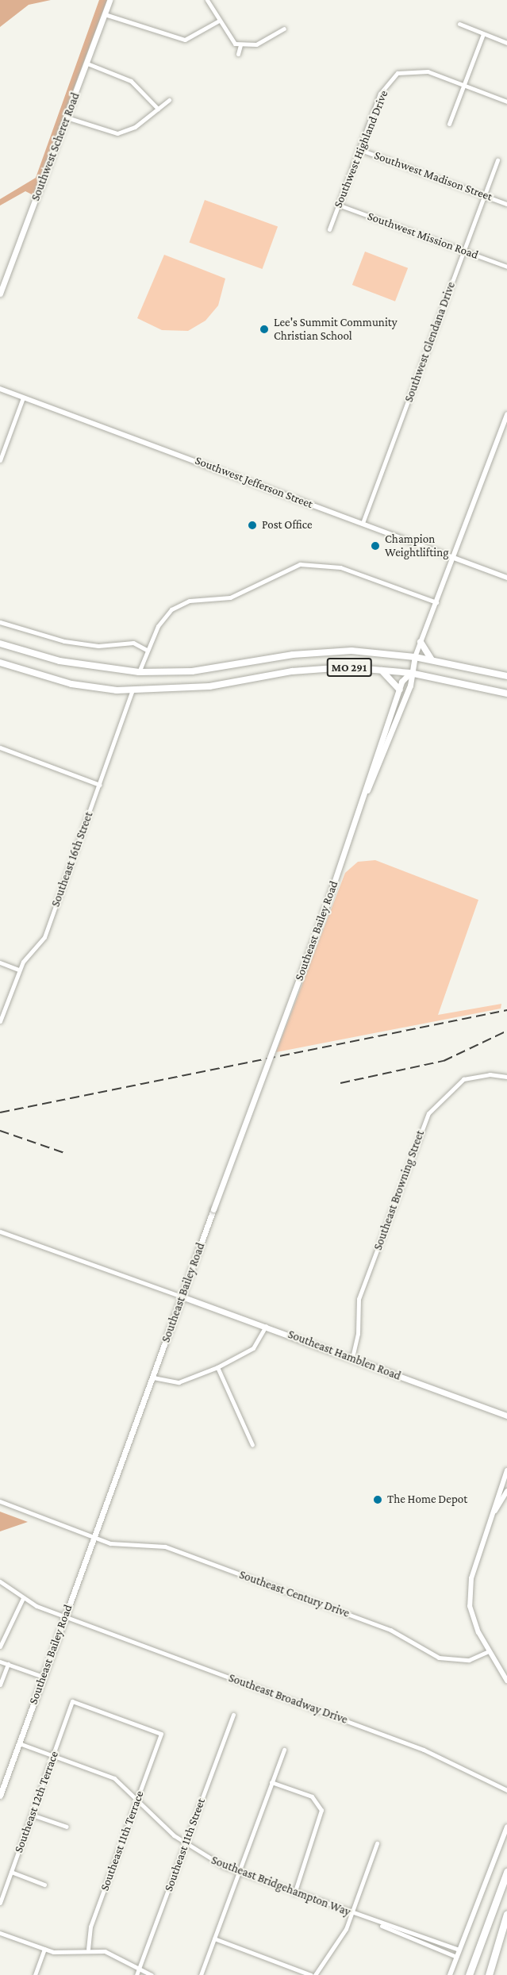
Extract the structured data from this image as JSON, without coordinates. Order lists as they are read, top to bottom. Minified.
{"streets":{"highway":["MO 291"],"main road":["Southwest Scherer Road","Southeast Bailey Road","Southeast Hamblen Road"],"street":["Southwest Highland Drive","Southwest Madison Street","Southwest Mission Road","Southwest Glendana Drive","Southwest Jefferson Street","Southeast 16th Street","Southeast Browning Street","Southeast Century Drive","Southeast Broadway Drive","Southeast 12th Terrace","Southeast 11th Terrace","Southeast 11th Street","Southeast Bridgehampton Way"]},"crossings":[["Southwest Highland Drive","Southwest Madison Street"],["Southwest Highland Drive","Southwest Mission Road"],["Southwest Madison Street","Southwest Glendana Drive"],["Southwest Mission Road","Southwest Glendana Drive"],["Southwest Glendana Drive","Southwest Jefferson Street"],["MO 291","Southeast 16th Street"],["MO 291","Southeast Bailey Road"],["Southeast Bailey Road","Southeast Hamblen Road"],["Southeast Bailey Road","Southeast Century Drive"],["Southeast Bailey Road","Southeast Broadway Drive"],["Southeast Bailey Road","Southeast Bridgehampton Way"],["Southeast Browning Street","Southeast Hamblen Road"],["Southeast 12th Terrace","Southeast 11th Terrace"],["Southeast 12th Terrace","Southeast Bridgehampton Way"],["Southeast 11th Terrace","Southeast Bridgehampton Way"],["Southeast 11th Street","Southeast Bridgehampton Way"]],"places":["Lee's Summit Community Christian School","Post Office","Champion Weightlifting","The Home Depot"]}
